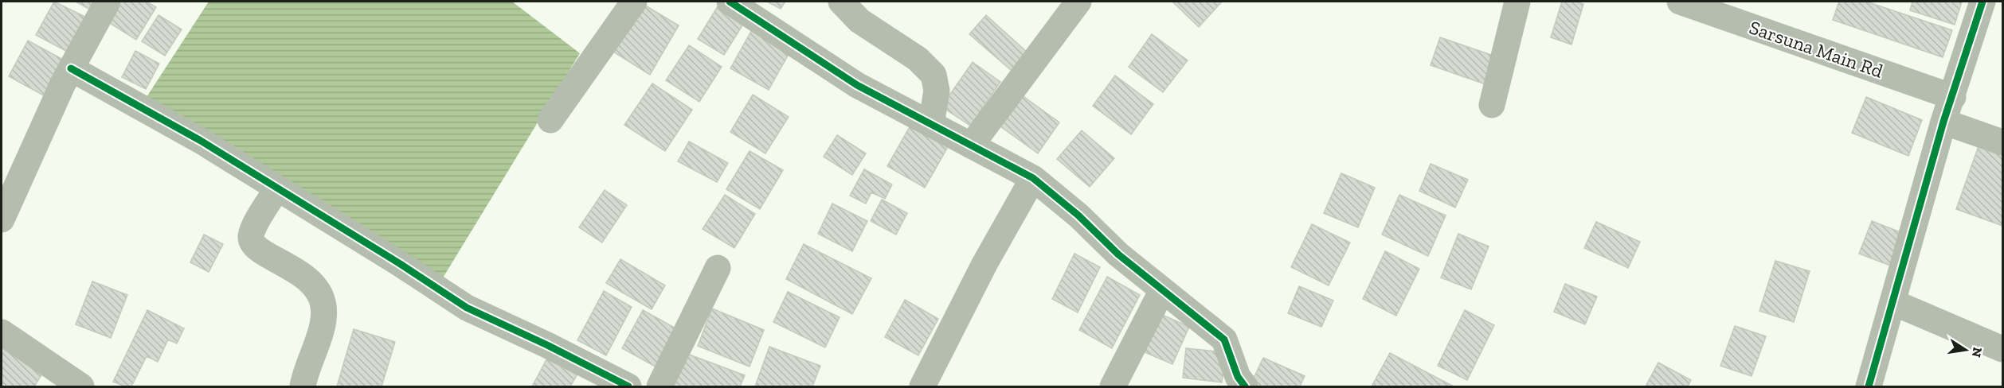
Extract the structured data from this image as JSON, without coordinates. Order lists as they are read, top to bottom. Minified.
{"streets":{"street":["Sarsuna Main Rd"]},"north":"right"}
